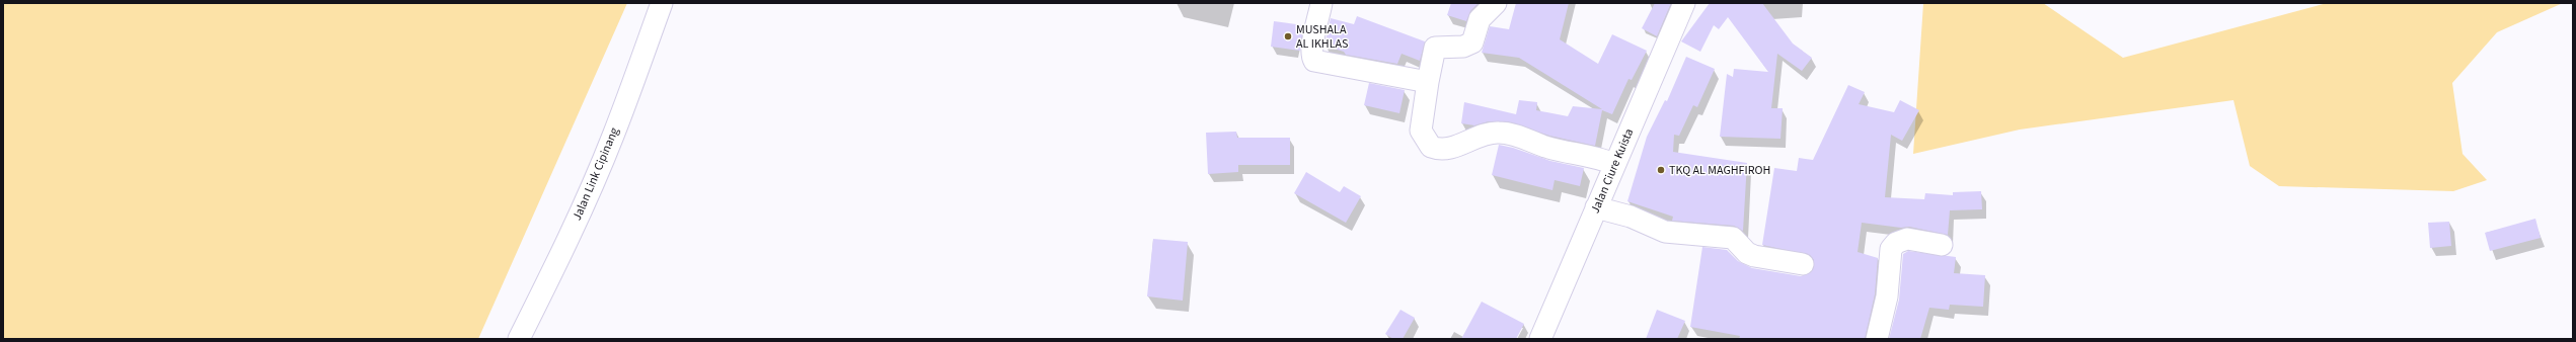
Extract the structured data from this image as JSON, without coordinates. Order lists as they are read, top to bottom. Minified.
{"streets":{"street":["Jalan Ciure Kuista","Jalan Link Cipinang"]},"places":["MUSHALA AL IKHLAS","TKQ AL MAGHFIROH"]}
